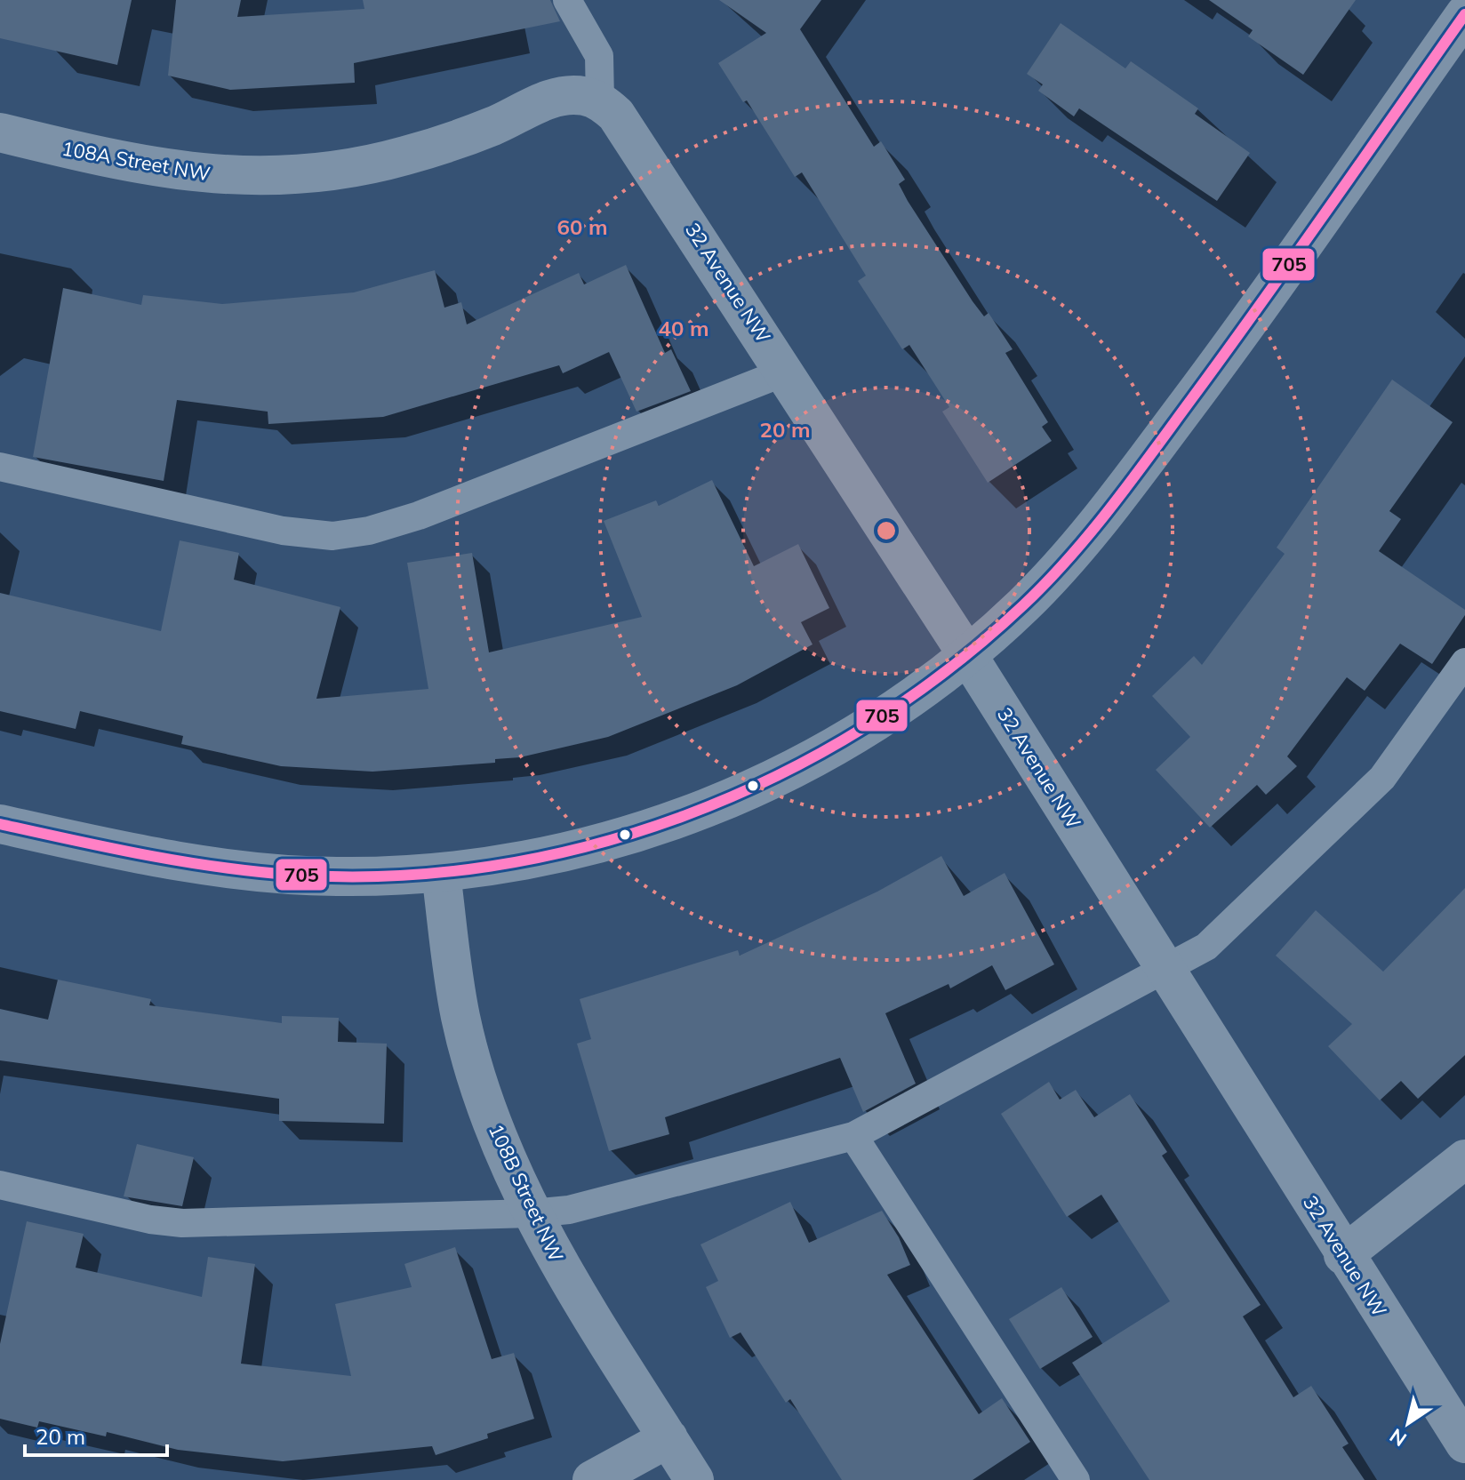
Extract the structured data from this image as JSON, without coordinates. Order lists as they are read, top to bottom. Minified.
{"streets":{"street":["108A Street NW","32 Avenue NW","108B Street NW"]},"crossings":[["108A Street NW","32 Avenue NW"]],"lines":["transit line 705"],"scale_bar":"20 m","north":"bottom left","rings":["60 m","40 m","20 m"]}
